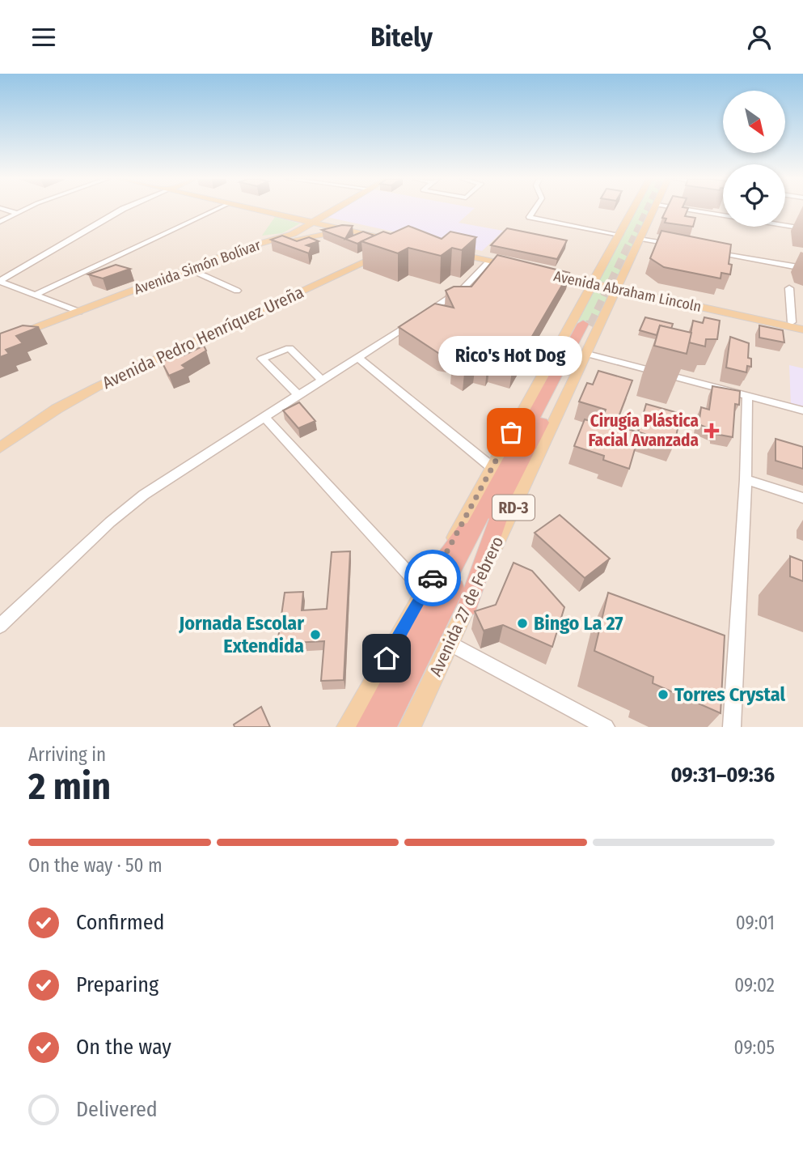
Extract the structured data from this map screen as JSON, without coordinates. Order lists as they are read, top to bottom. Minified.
{"streets":{"highway":["RD-3"],"main road":["Avenida Simón Bolívar","Avenida Abraham Lincoln","Avenida Pedro Henríquez Ureña","Avenida 27 de Febrero"]},"crossings":[["Avenida Abraham Lincoln","RD-3"],["Avenida Abraham Lincoln","Avenida 27 de Febrero"]],"places":{"health":["Cirugía Plástica Facial Avanzada"],"other":["Rico's Hot Dog","Bingo La 27","Jornada Escolar Extendida","Torres Crystal"]},"north":"bottom right","page":{"header":"Bitely","bubble":"Rico's Hot Dog","heading":["2 min","Arriving in","09:31–09:36"],"bar":"On the way · 50 m","list":[["Confirmed","09:01"],["Preparing","09:02"],["On the way","09:05"],"Delivered"]}}
